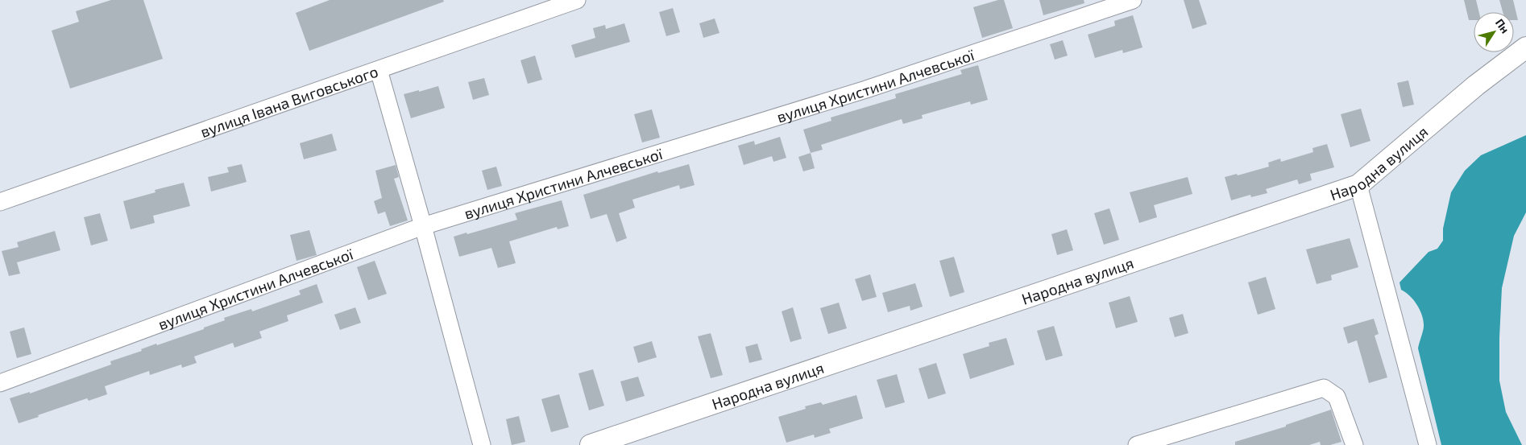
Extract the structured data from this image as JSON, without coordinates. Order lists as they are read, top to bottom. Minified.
{"streets":{"street":["вулиця Христини Алчевської","вулиця Івана Виговського","Народна вулиця"]},"north":"top right"}
